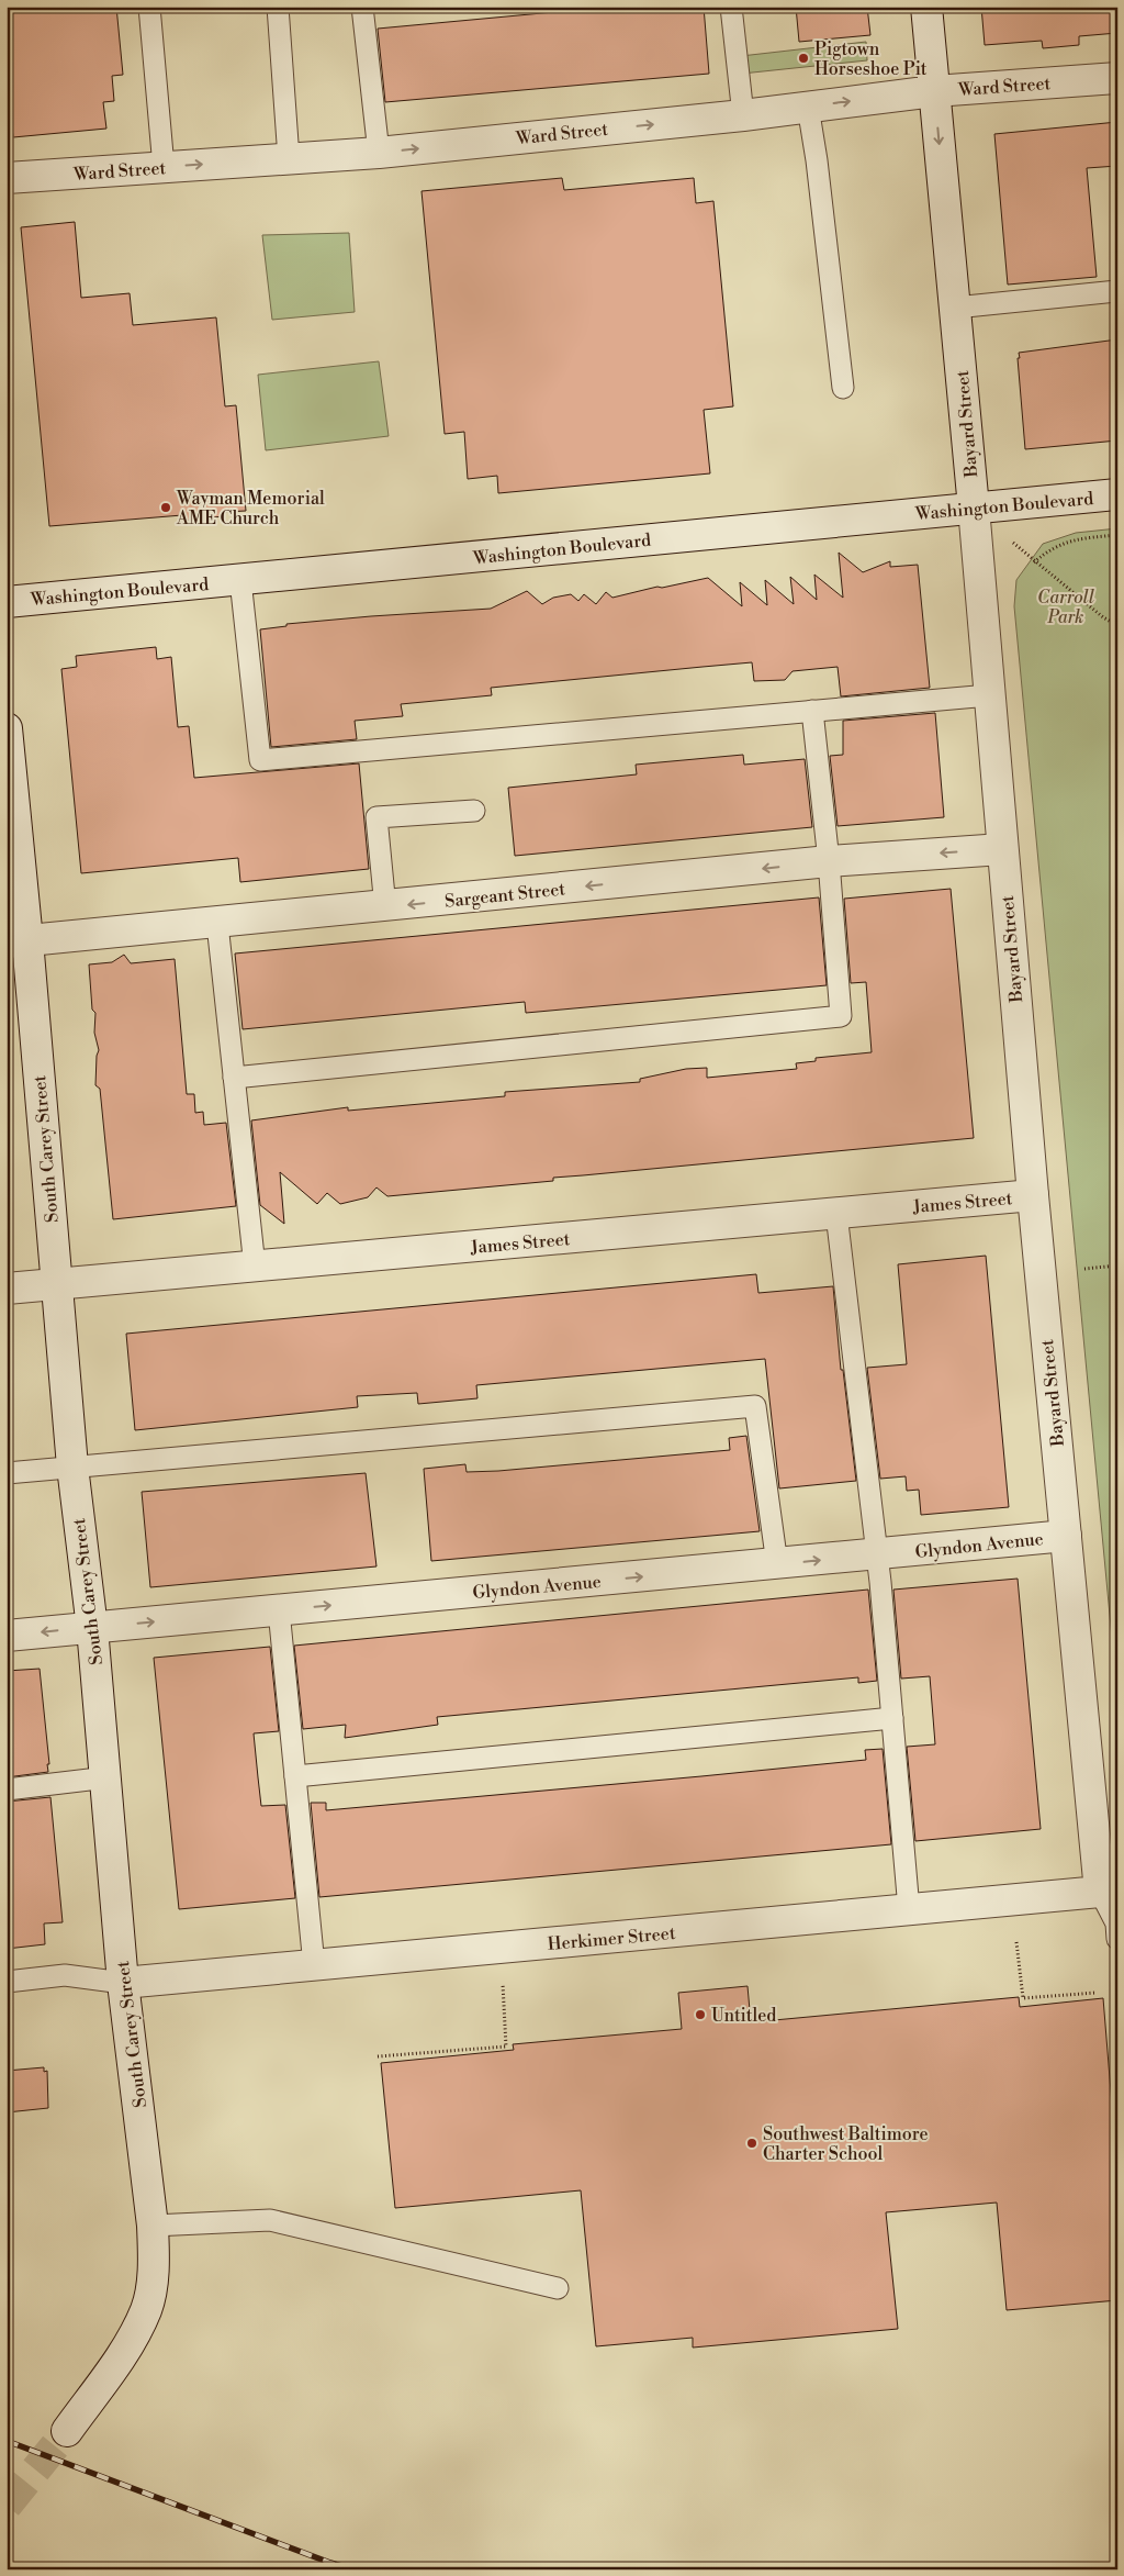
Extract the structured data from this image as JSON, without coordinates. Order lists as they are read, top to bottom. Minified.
{"streets":{"street":["Ward Street","Bayard Street","Washington Boulevard","Sargeant Street","South Carey Street","James Street","Glyndon Avenue","Herkimer Street"]},"crossings":[["Ward Street","Bayard Street"],["Bayard Street","Washington Boulevard"],["Bayard Street","Sargeant Street"],["Bayard Street","James Street"],["Bayard Street","Glyndon Avenue"],["Bayard Street","Herkimer Street"],["Sargeant Street","South Carey Street"],["South Carey Street","James Street"],["South Carey Street","Glyndon Avenue"],["South Carey Street","Herkimer Street"]],"one_way":["Ward Street","Sargeant Street","Glyndon Avenue"],"parks":["Carroll Park"],"places":["Pigtown Horseshoe Pit","Wayman Memorial AME Church","Untitled","Southwest Baltimore Charter School"]}
